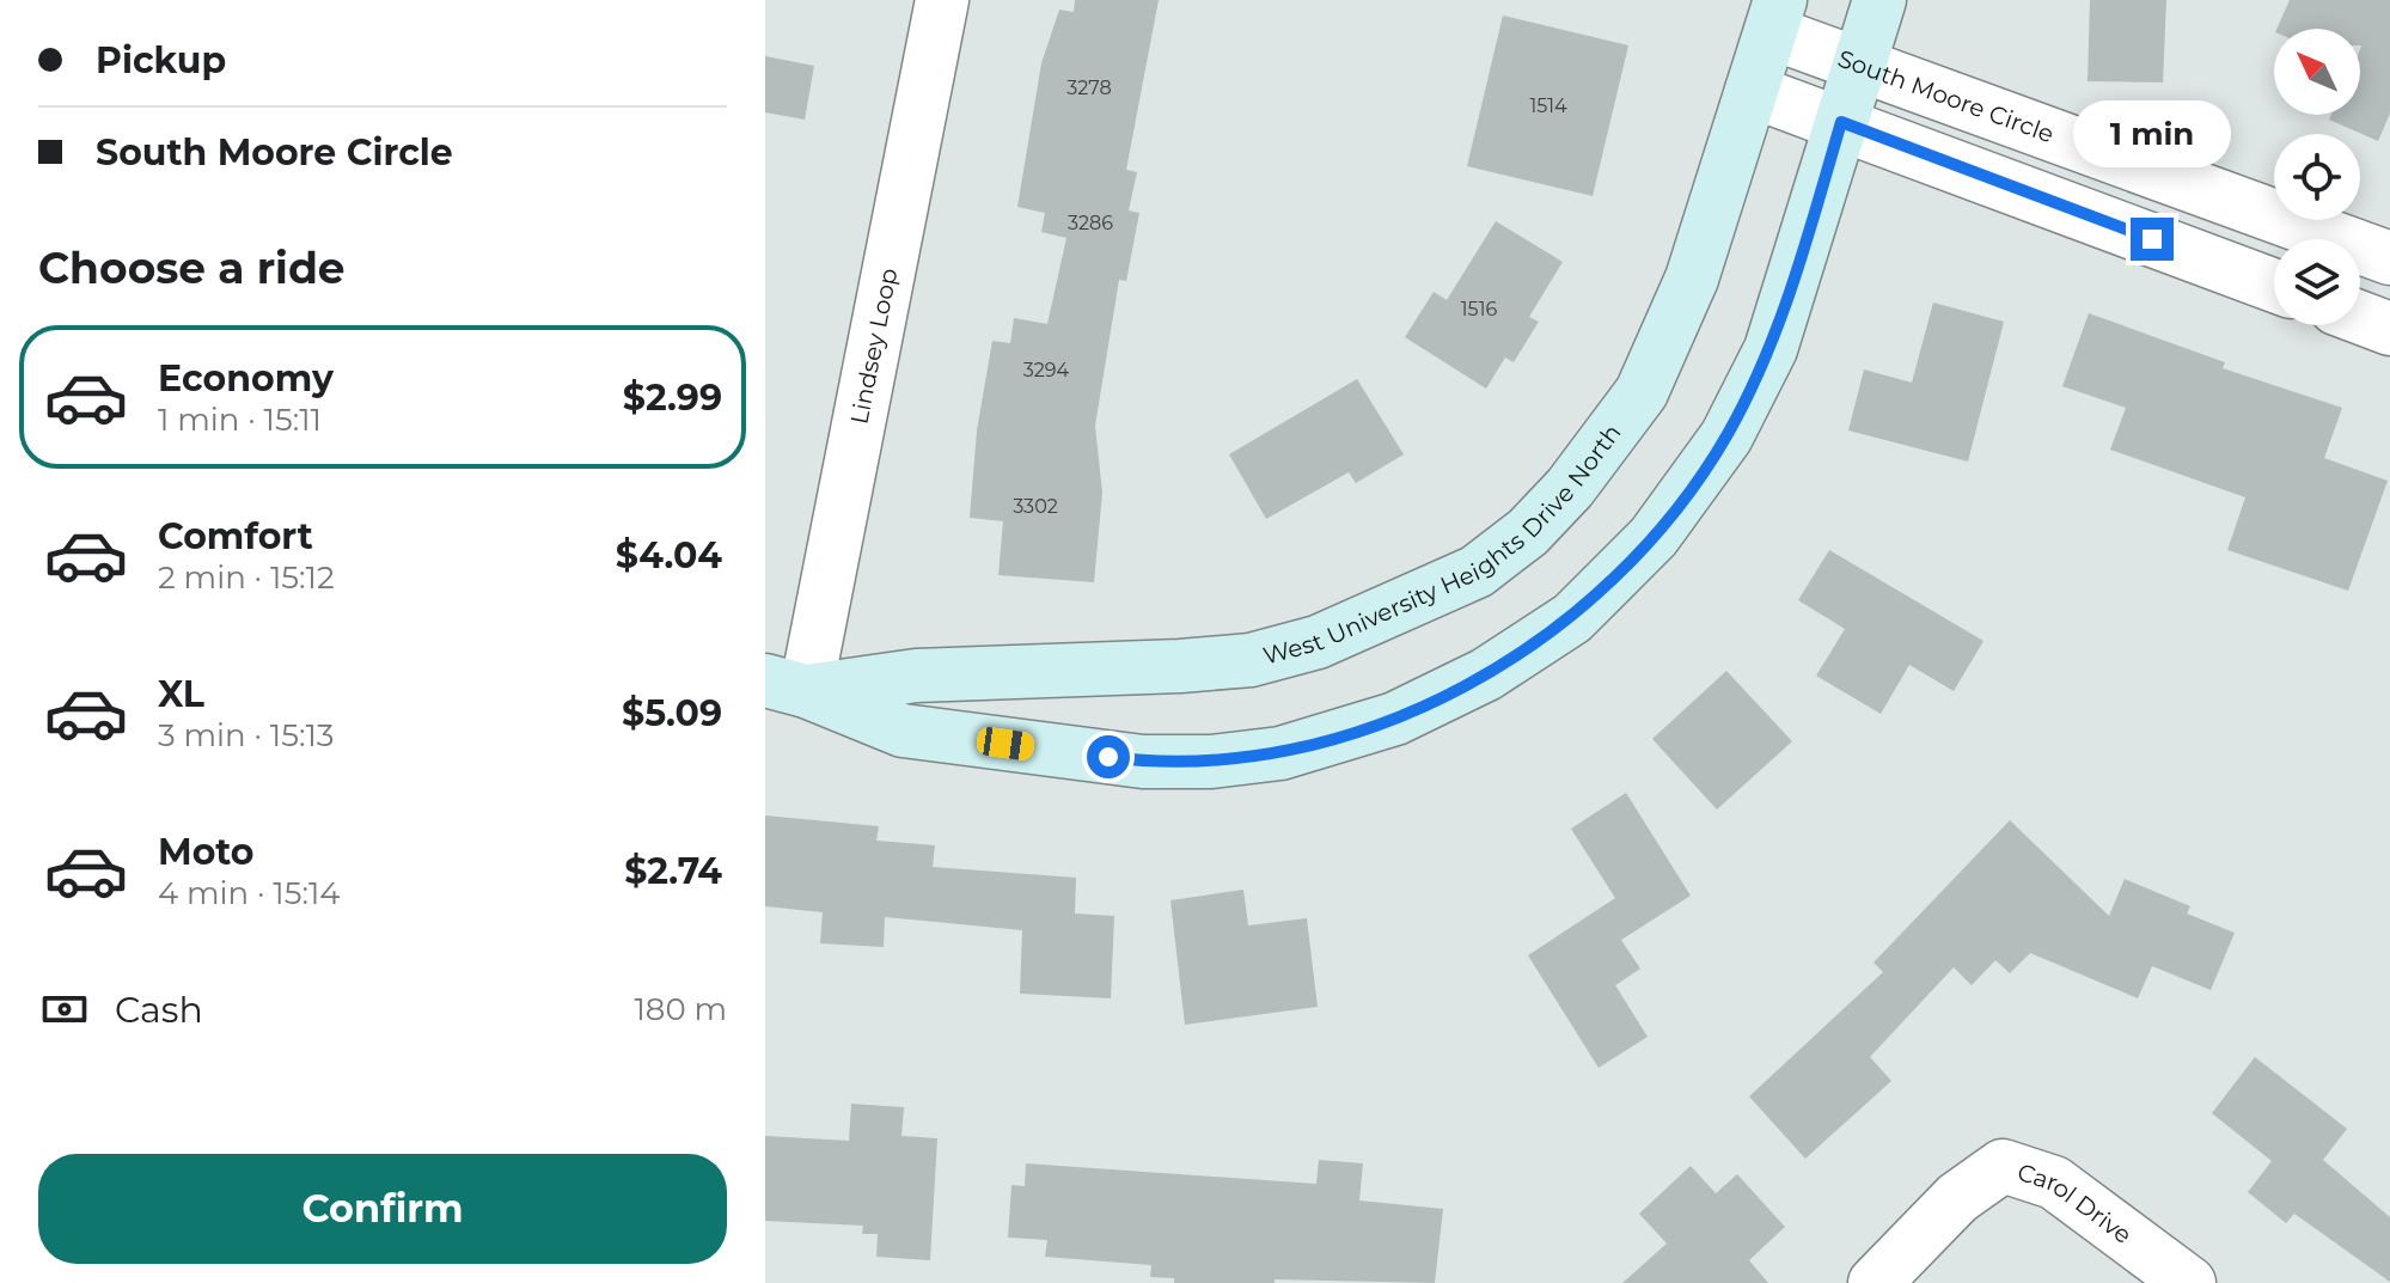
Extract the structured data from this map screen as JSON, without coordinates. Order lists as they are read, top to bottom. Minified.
{"streets":{"street":["South Moore Circle","Lindsey Loop","West University Heights Drive North","Carol Drive"]},"crossings":[["South Moore Circle","West University Heights Drive North"],["Lindsey Loop","West University Heights Drive North"]],"house_numbers":["3278","1514","3286","1516","3294","3302"],"north":"top left","page":{"banner":["Pickup","South Moore Circle"],"bubble":"1 min","heading":"Choose a ride","list":[{"name":"Economy","note":"1 min · 15:11","value":"$2.99"},{"name":"Comfort","note":"2 min · 15:12","value":"$4.04"},{"name":"XL","note":"3 min · 15:13","value":"$5.09"},{"name":"Moto","note":"4 min · 15:14","value":"$2.74"}],"pay":["Cash","180 m"],"buttons":"Confirm"}}
